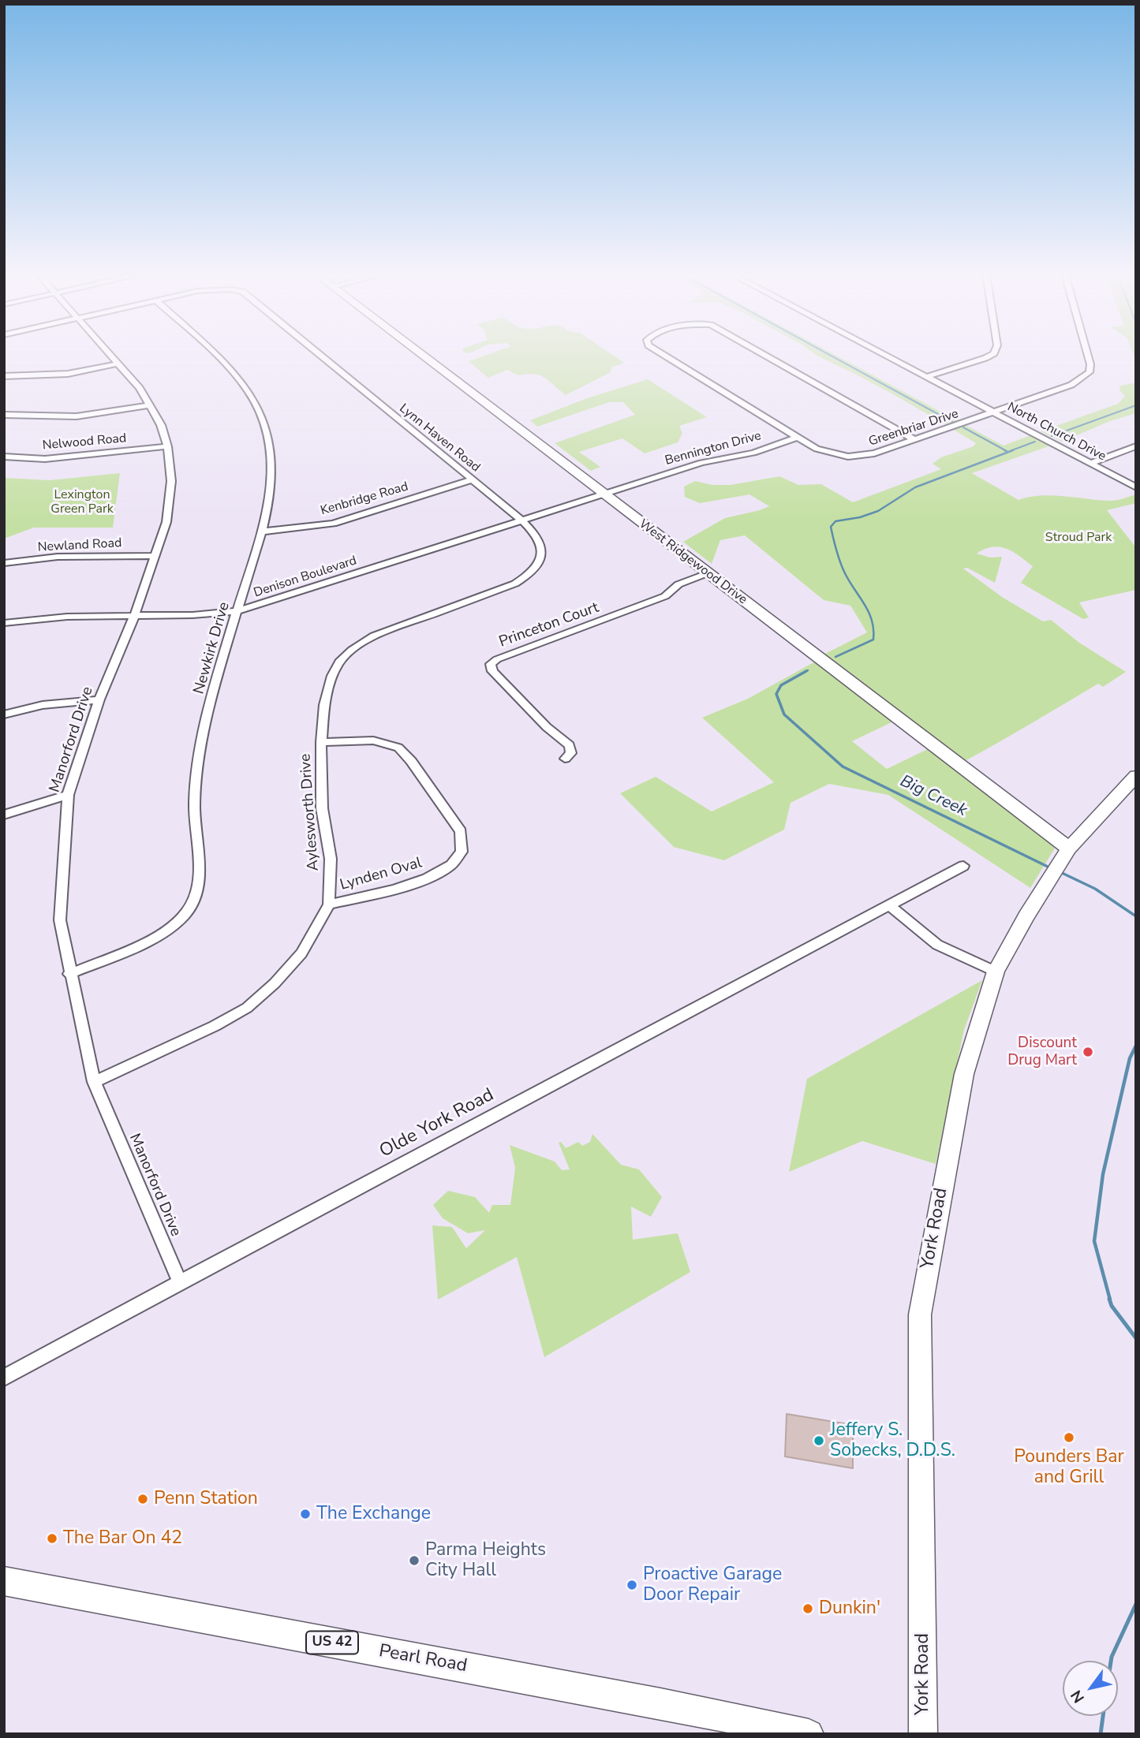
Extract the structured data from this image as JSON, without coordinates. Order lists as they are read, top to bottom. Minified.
{"streets":{"main road":["West Ridgewood Drive","York Road","US 42","Pearl Road"],"street":["Greenbriar Drive","North Church Drive","Lynn Haven Road","Nelwood Road","Bennington Drive","Kenbridge Road","Newland Road","Denison Boulevard","Princeton Court","Newkirk Drive","Manorford Drive","Aylesworth Drive","Lynden Oval","Olde York Road"]},"crossings":[["Greenbriar Drive","North Church Drive"],["Greenbriar Drive","Bennington Drive"],["Lynn Haven Road","Kenbridge Road"],["Lynn Haven Road","Denison Boulevard"],["Lynn Haven Road","Aylesworth Drive"],["Nelwood Road","Manorford Drive"],["Bennington Drive","West Ridgewood Drive"],["Bennington Drive","Denison Boulevard"],["Kenbridge Road","Newkirk Drive"],["Newland Road","Manorford Drive"],["West Ridgewood Drive","Denison Boulevard"],["West Ridgewood Drive","Princeton Court"],["West Ridgewood Drive","York Road"],["Denison Boulevard","Newkirk Drive"],["Denison Boulevard","Manorford Drive"],["Denison Boulevard","Aylesworth Drive"],["Newkirk Drive","Manorford Drive"],["Manorford Drive","Aylesworth Drive"],["Manorford Drive","Olde York Road"],["Aylesworth Drive","Lynden Oval"]],"water":["Big Creek"],"parks":["Lexington Green Park","Stroud Park"],"places":["Discount Drug Mart","Pounders Bar and Grill","Jeffery S. Sobecks, D.D.S.","Penn Station","The Exchange","The Bar On 42","Parma Heights City Hall","Proactive Garage Door Repair","Dunkin'"],"north":"bottom left"}
